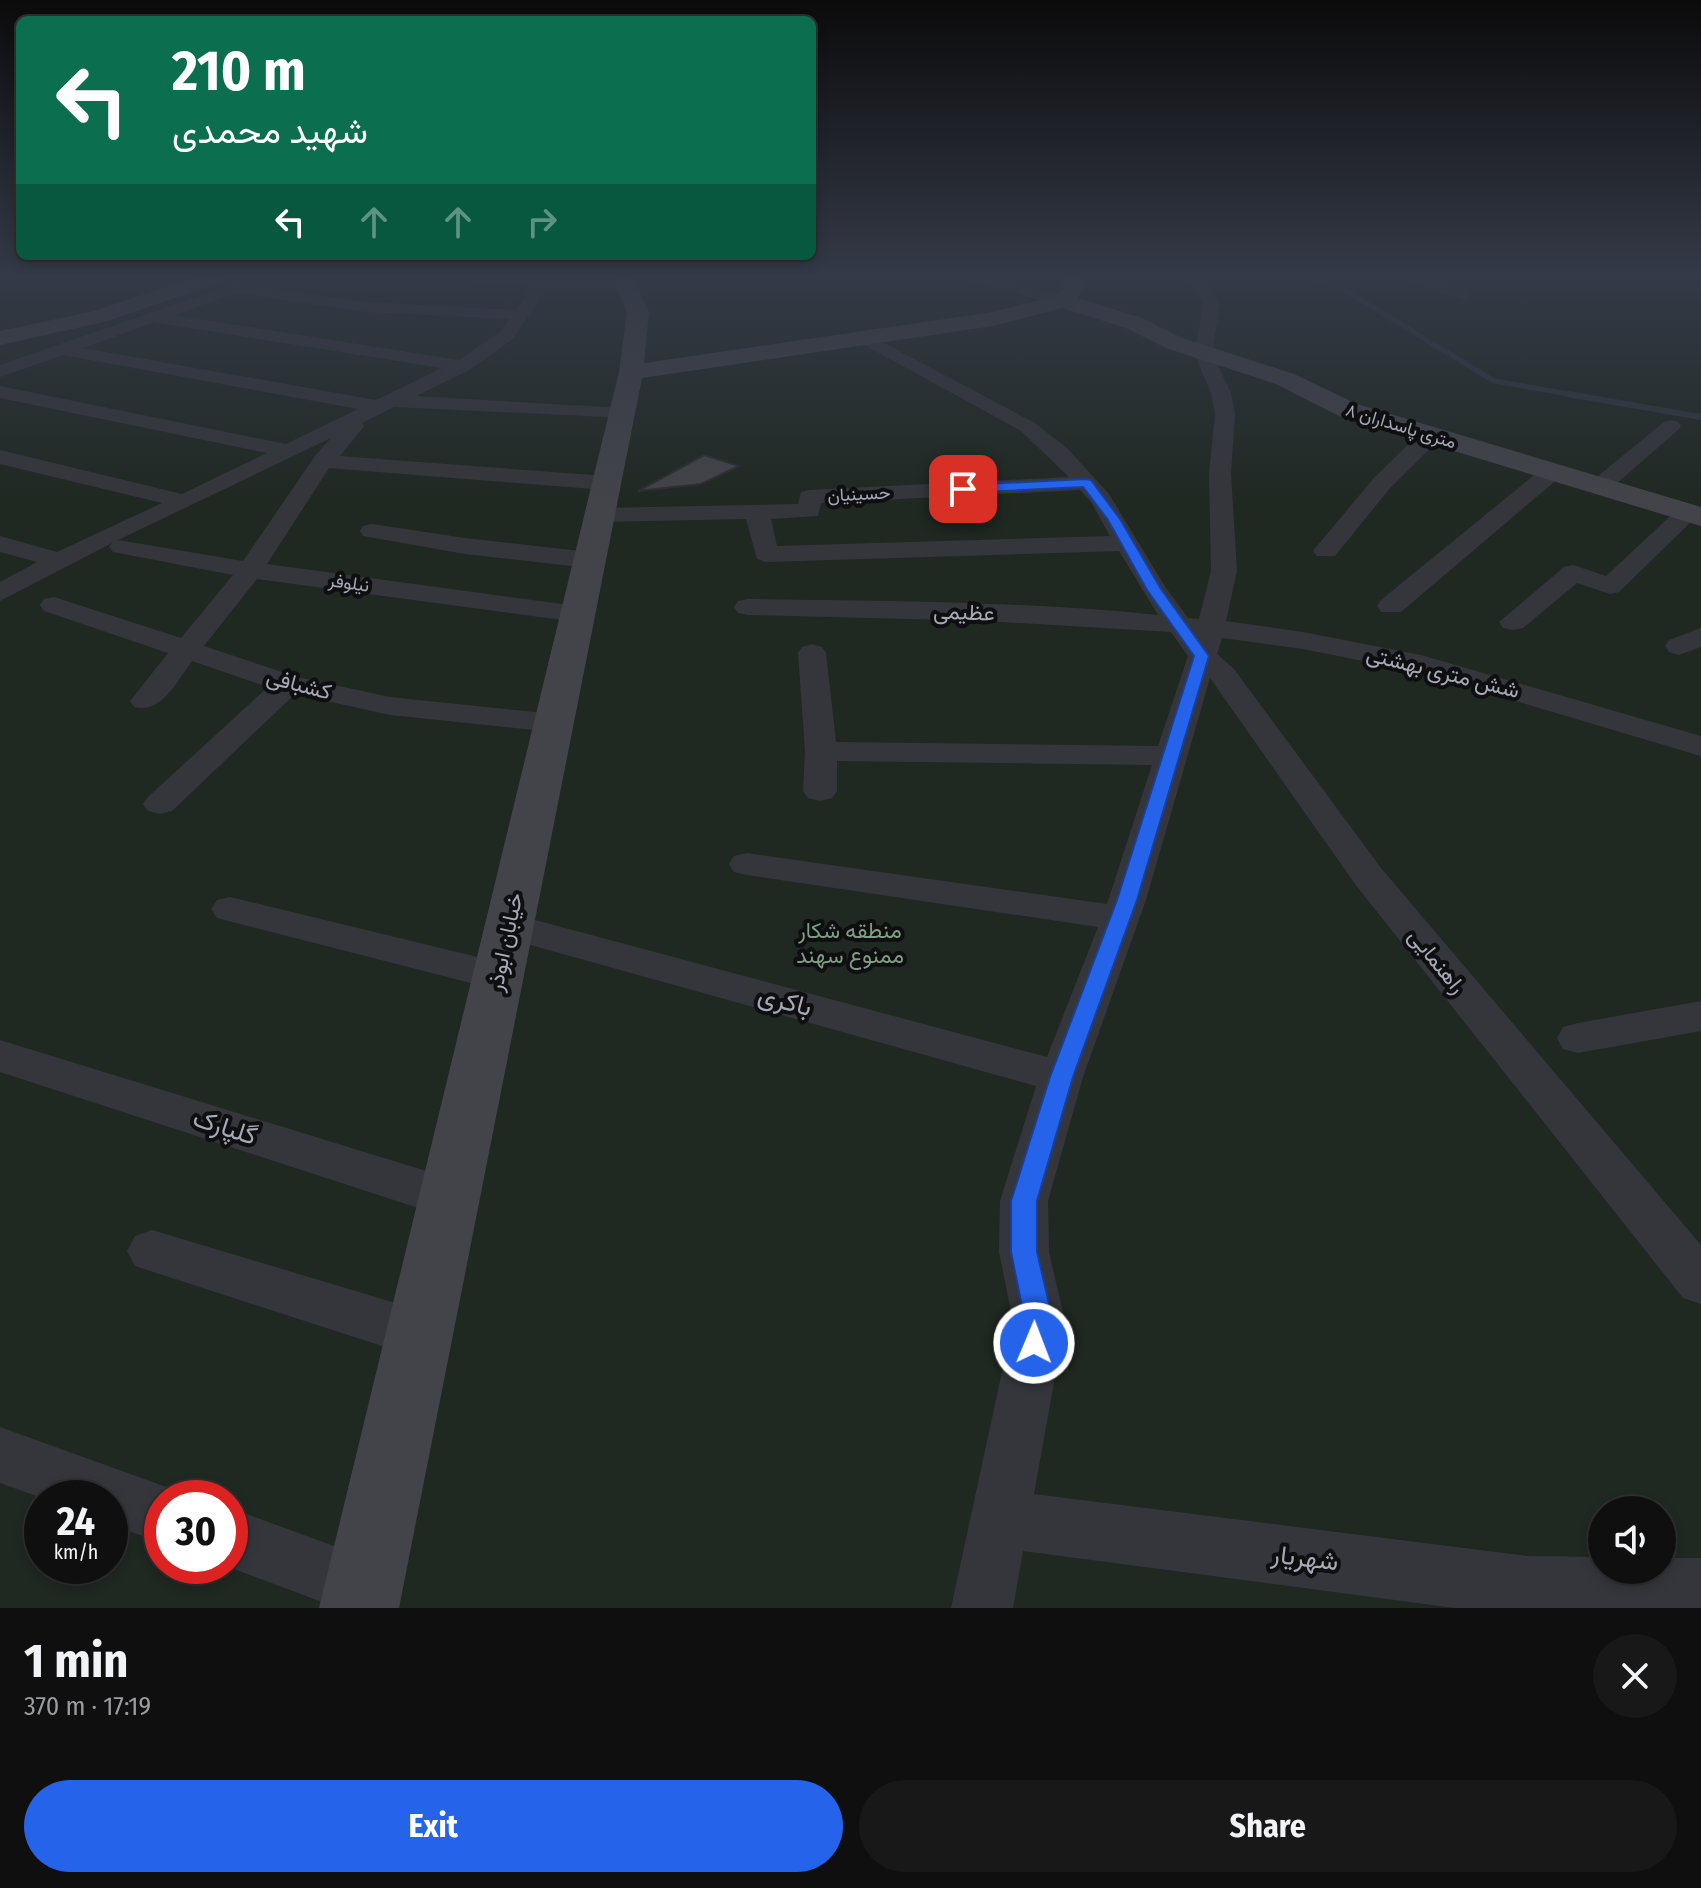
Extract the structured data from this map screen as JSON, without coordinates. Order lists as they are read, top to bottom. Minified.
{"streets":{"main road":["۸ متری پاسداران","خیابان ابوذر"],"street":["حسینیان","نیلوفر","عظیمی","شش متری بهشتی","کشبافی","راهنمایی","باکری","گلپارک","شهریار"]},"crossings":[["حسینیان","خیابان ابوذر"],["حسینیان","راهنمایی"],["نیلوفر","خیابان ابوذر"],["عظیمی","شش متری بهشتی"],["عظیمی","راهنمایی"],["شش متری بهشتی","راهنمایی"],["کشبافی","خیابان ابوذر"],["خیابان ابوذر","باکری"],["خیابان ابوذر","گلپارک"]],"parks":["منطقه شکار ممنوع سهند"],"page":{"turn":["210 m","شهید محمدی"],"speed":"24 km/h","limit":"30","heading":["1 min","370 m · 17:19"],"buttons":["Exit","Share"]}}
